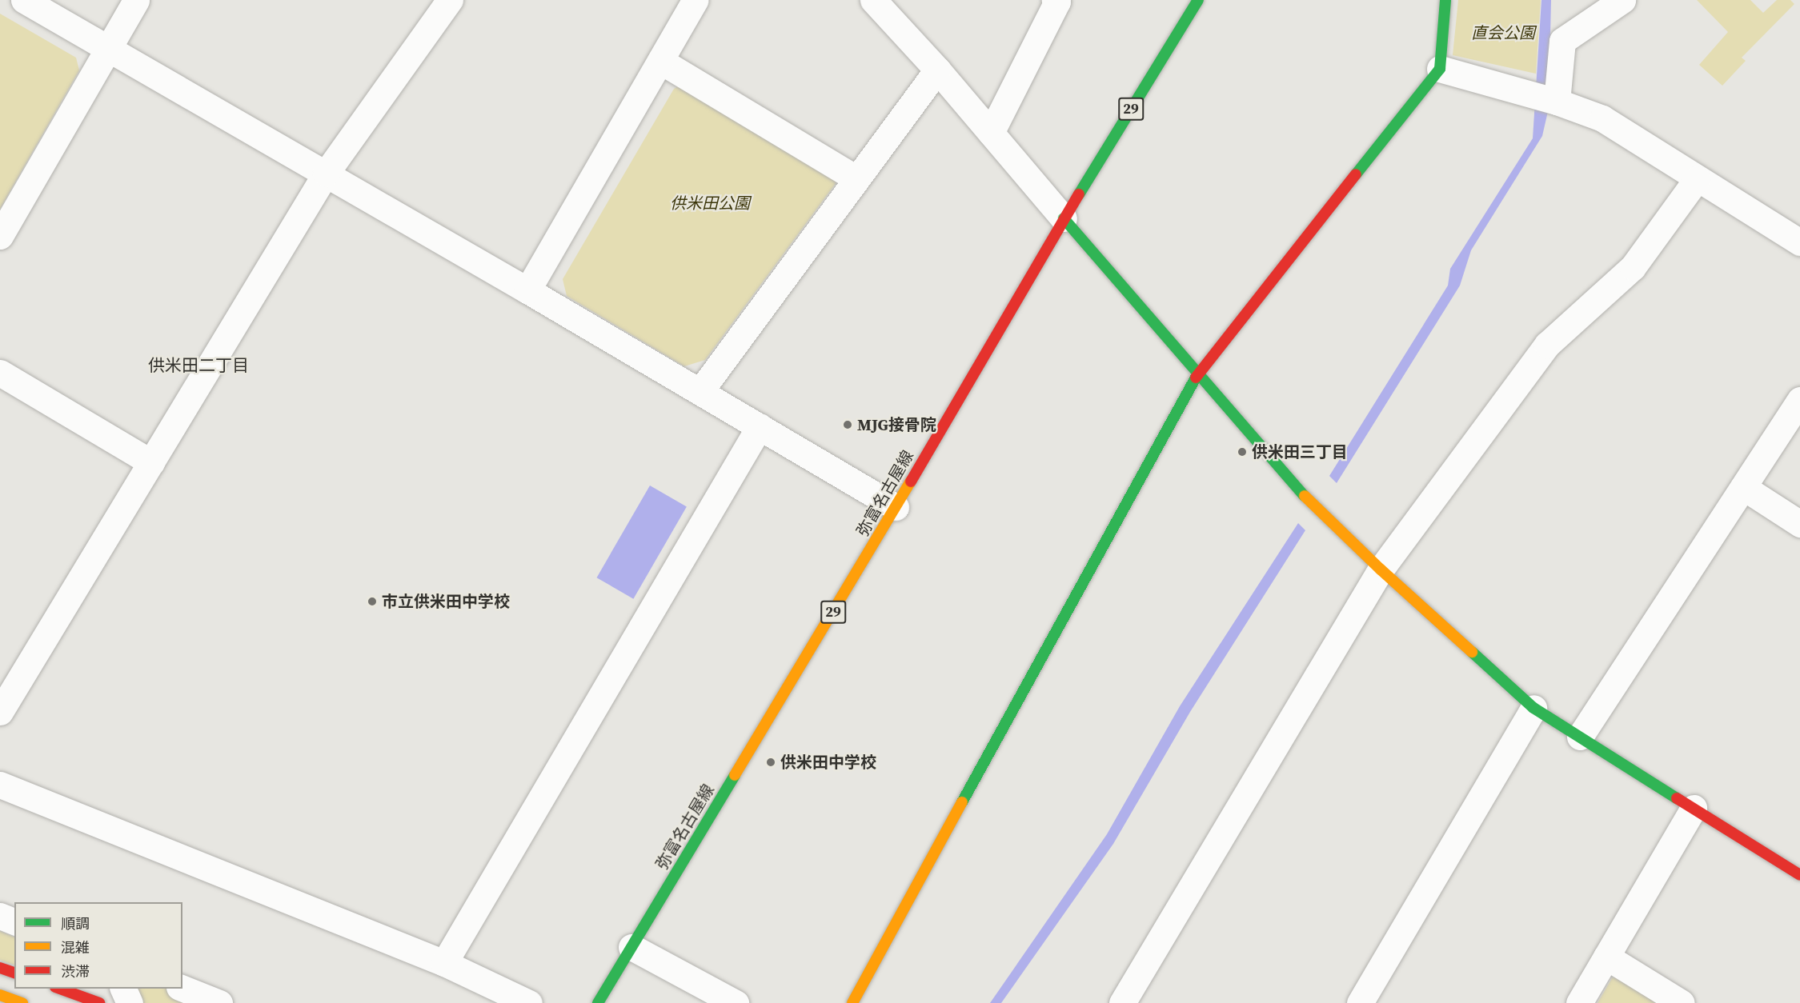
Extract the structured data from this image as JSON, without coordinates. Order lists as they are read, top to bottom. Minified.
{"streets":{"main road":["29","弥富名古屋線"]},"districts":["供米田二丁目"],"parks":["直会公園","供米田公園"],"places":["MJG接骨院","供米田三丁目","市立供米田中学校","供米田中学校"],"legend":["順調","混雑","渋滞"]}
